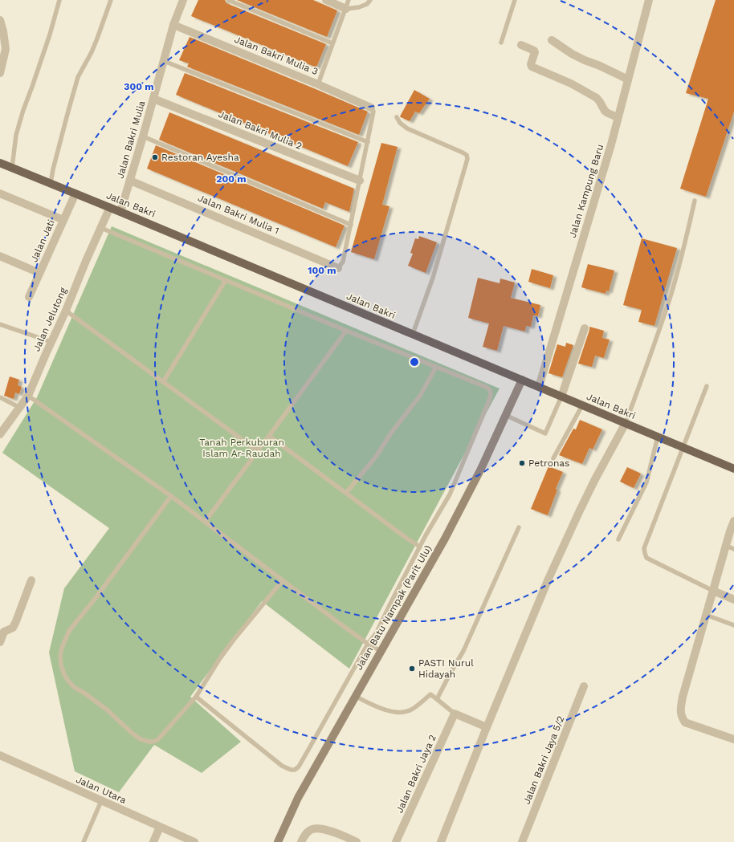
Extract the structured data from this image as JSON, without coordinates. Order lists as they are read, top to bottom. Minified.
{"streets":{"main road":["Jalan Bakri"],"street":["Jalan Bakri Mulia 3","Jalan Bakri Mulia 2","Jalan Bakri Mulia","Jalan Kampung Baru","Jalan Bakri Mulia 1","Jalan Jati","Jalan Jelutong","Jalan Batu Nampak (Parit Ulu)","Jalan Bakri Jaya 5/2","Jalan Bakri Jaya 2","Jalan Utara"]},"crossings":[["Jalan Bakri Mulia 3","Jalan Bakri Mulia"],["Jalan Bakri Mulia 2","Jalan Bakri Mulia"],["Jalan Bakri Mulia","Jalan Bakri"],["Jalan Bakri Mulia","Jalan Bakri Mulia 1"],["Jalan Kampung Baru","Jalan Bakri"],["Jalan Bakri","Jalan Jati"],["Jalan Bakri","Jalan Jelutong"],["Jalan Bakri","Jalan Batu Nampak (Parit Ulu)"]],"parks":["Tanah Perkuburan Islam Ar-Raudah"],"places":["Restoran Ayesha","Petronas","PASTI Nurul Hidayah"],"rings":["300 m","200 m","100 m"]}
